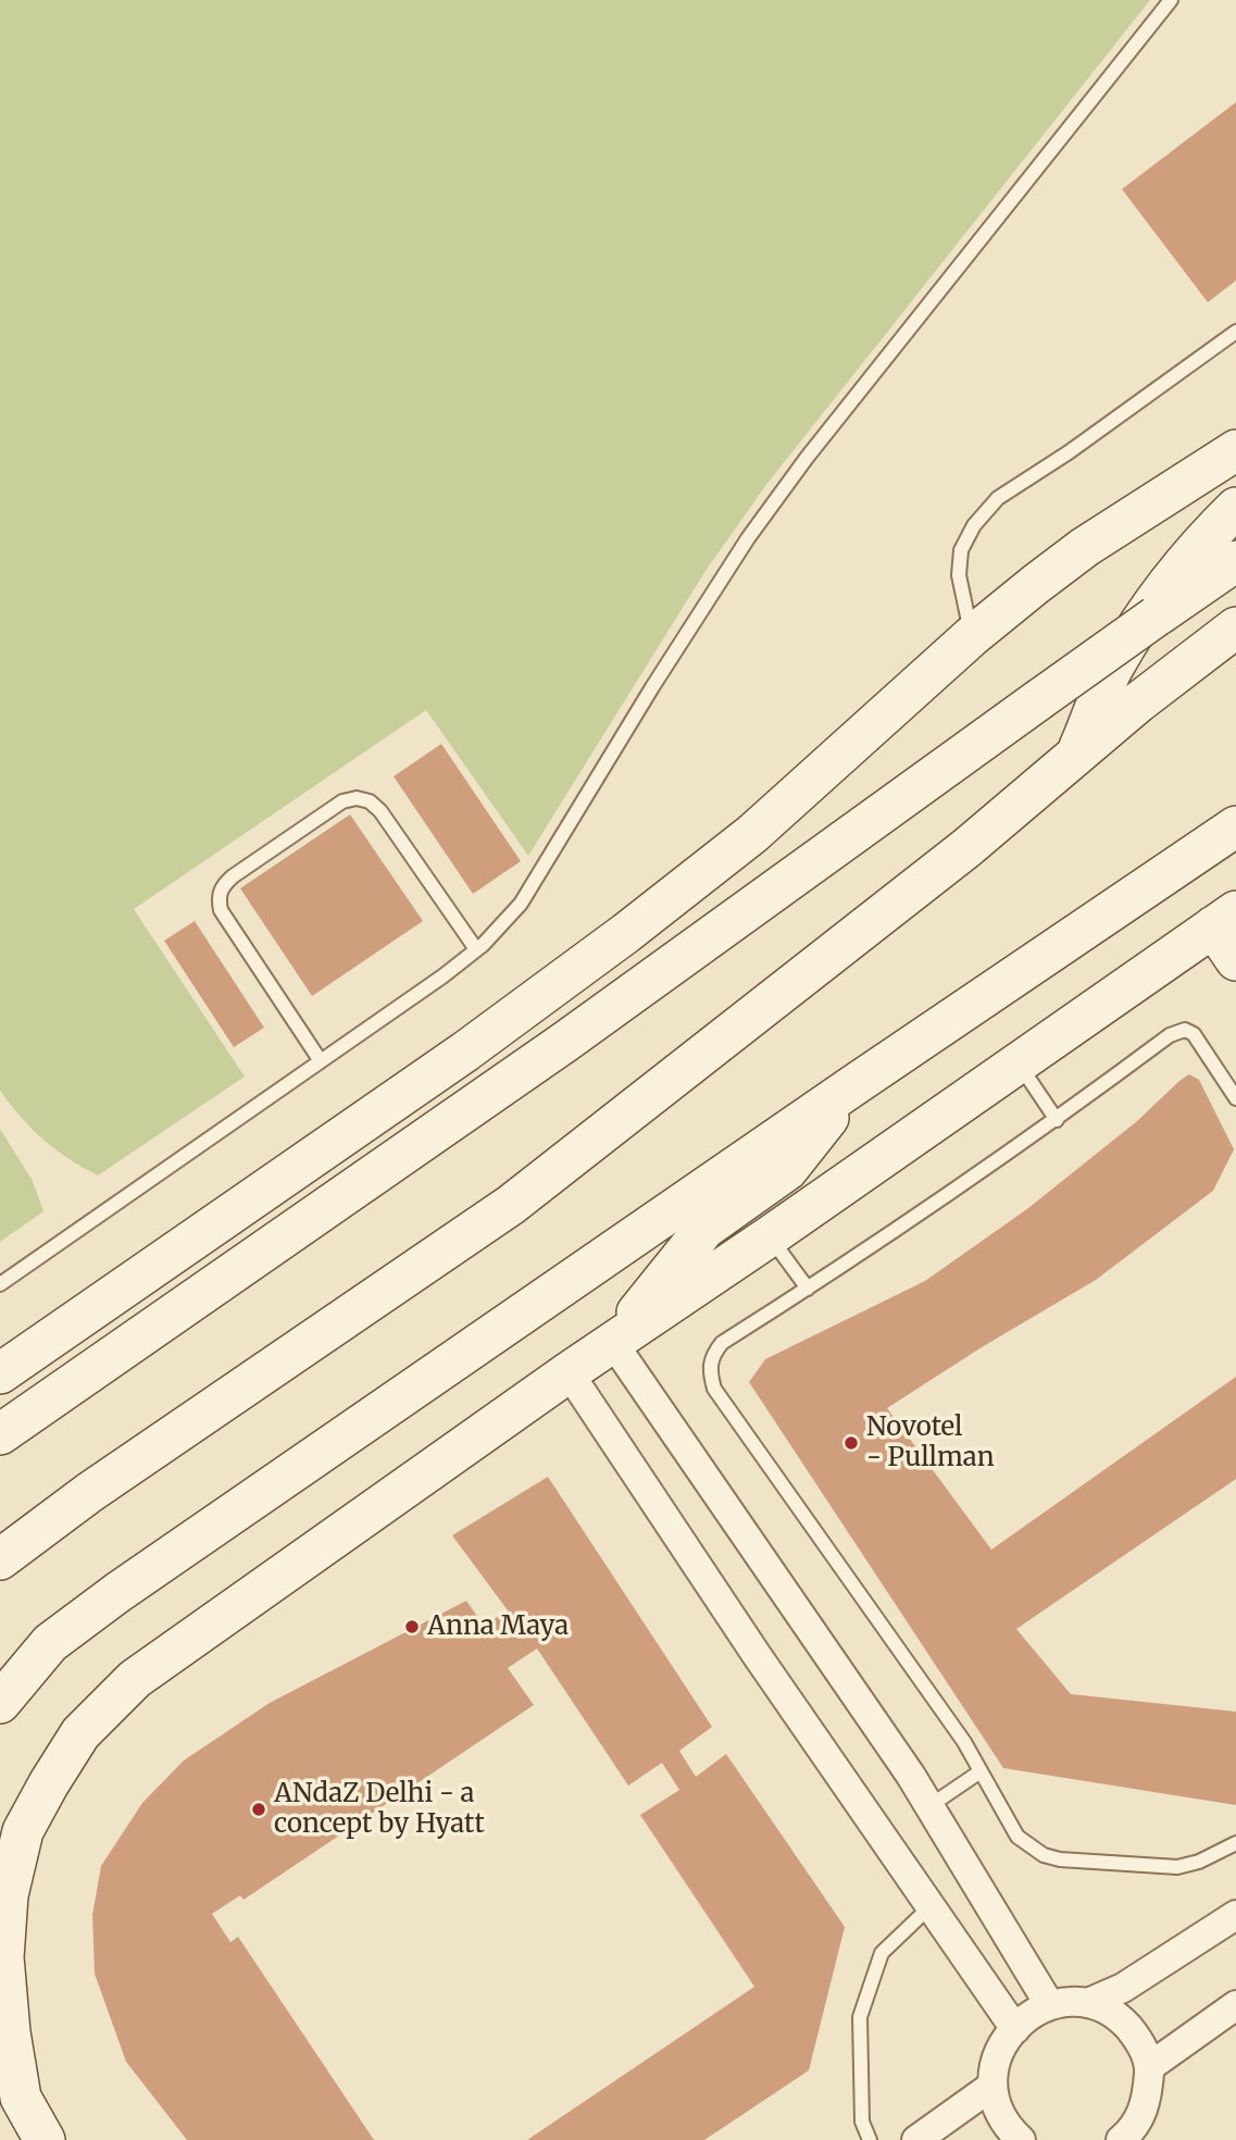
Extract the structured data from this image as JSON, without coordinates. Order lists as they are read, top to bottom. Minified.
{"places":["Novotel - Pullman","Anna Maya","ANdaZ Delhi - a concept by Hyatt"]}
